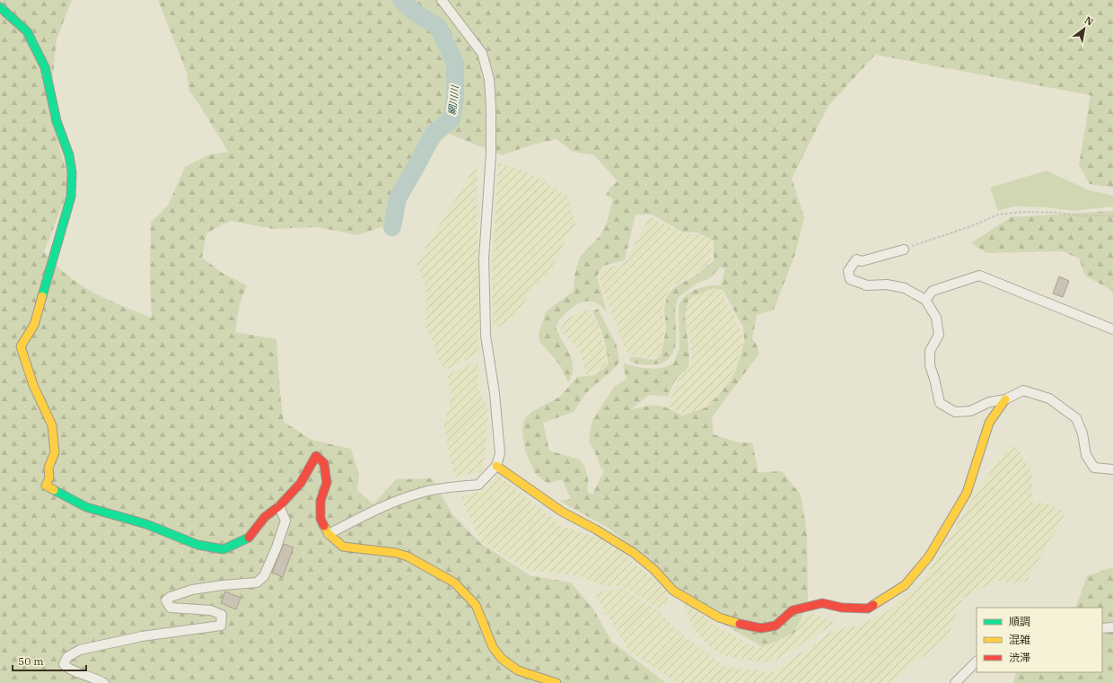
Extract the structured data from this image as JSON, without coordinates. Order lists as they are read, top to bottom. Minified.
{"water":["網川川"],"legend":["順調","混雑","渋滞"],"scale_bar":"50 m","north":"top right"}
